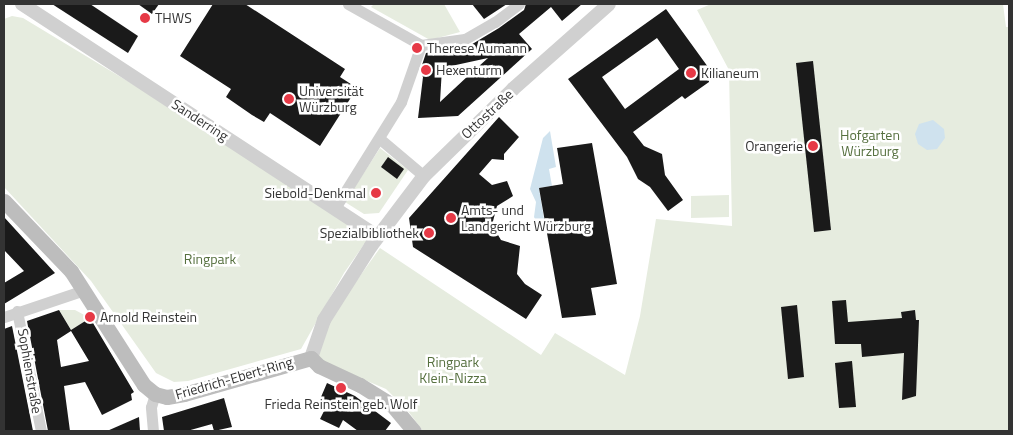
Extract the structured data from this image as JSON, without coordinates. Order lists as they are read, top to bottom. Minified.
{"streets":{"main road":["Friedrich-Ebert-Ring"],"street":["Ottostraße","Sanderring","Sophienstraße"]},"crossings":[["Ottostraße","Sanderring"],["Ottostraße","Friedrich-Ebert-Ring"]],"parks":["Hofgarten Würzburg","Ringpark","Ringpark Klein-Nizza"],"places":["THWS","Therese Aumann","Hexenturm","Kilianeum","Universität Würzburg","Orangerie","Siebold-Denkmal","Amts- und Landgericht Würzburg","Spezialbibliothek","Arnold Reinstein","Frieda Reinstein geb. Wolf"]}
